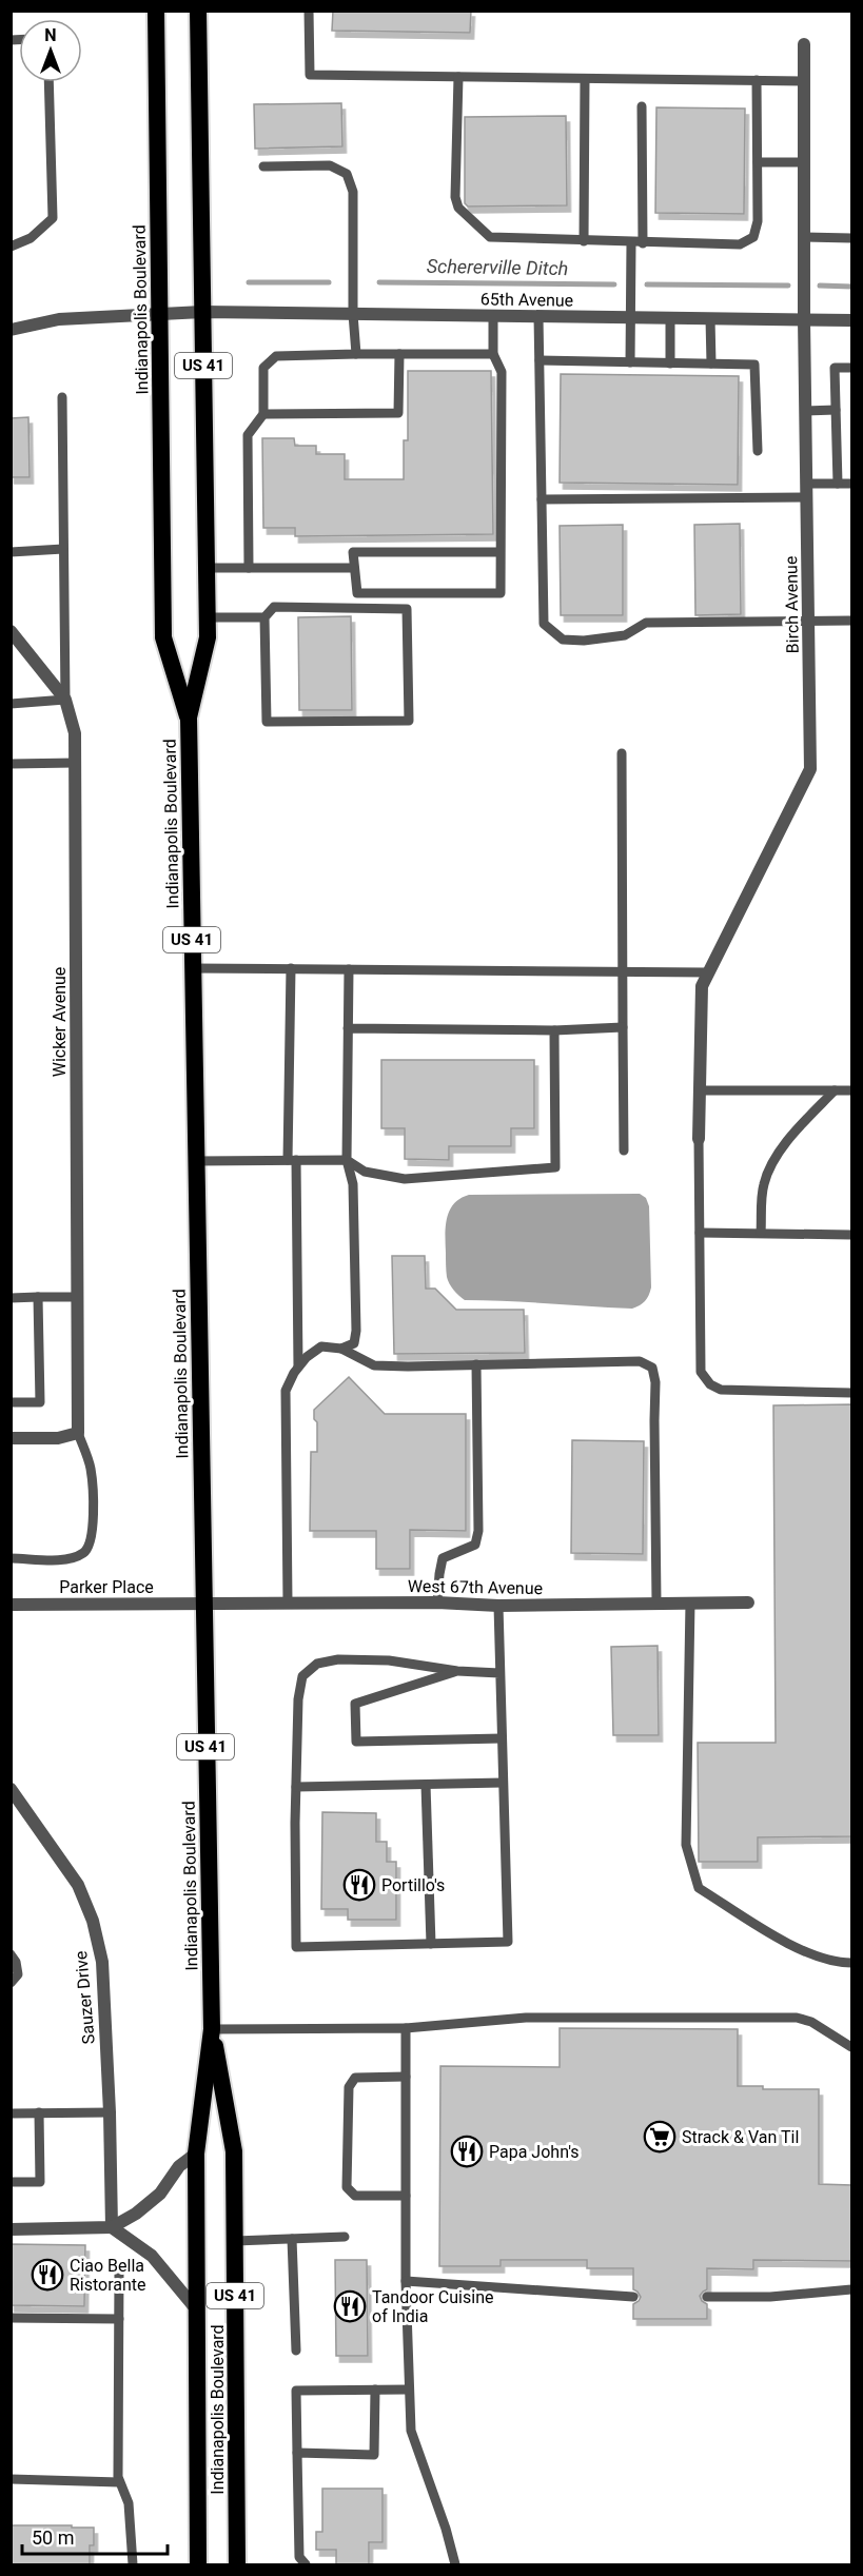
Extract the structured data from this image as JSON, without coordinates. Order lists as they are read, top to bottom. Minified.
{"streets":{"highway":["Indianapolis Boulevard","US 41"],"street":["65th Avenue","Birch Avenue","Wicker Avenue","Parker Place","West 67th Avenue","Sauzer Drive"]},"crossings":[["65th Avenue","Indianapolis Boulevard"],["65th Avenue","Birch Avenue"],["Indianapolis Boulevard","Parker Place"],["Indianapolis Boulevard","West 67th Avenue"],["Parker Place","West 67th Avenue"]],"water":["Schererville Ditch"],"places":{"restaurant":["Portillo's","Papa John's","Ciao Bella Ristorante","Tandoor Cuisine of India"],"supermarket":["Strack & Van Til"]},"scale_bar":"50 m","north":"top"}
